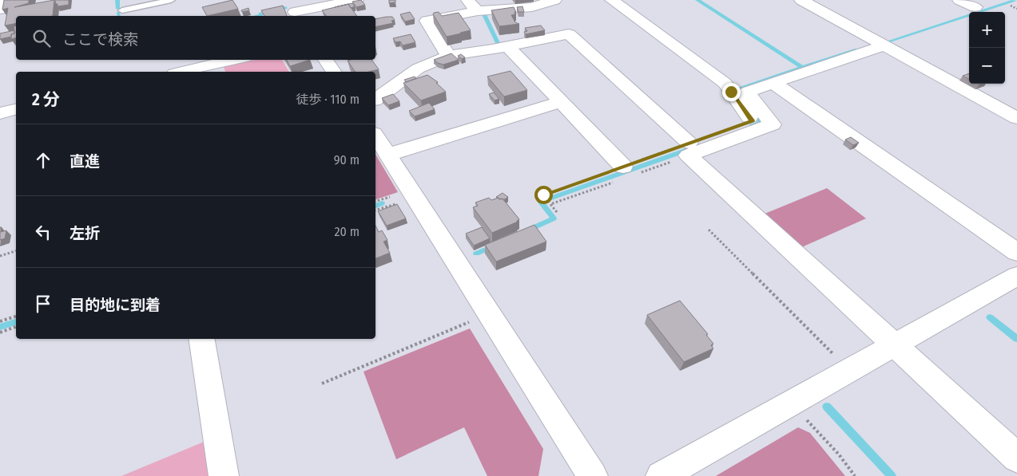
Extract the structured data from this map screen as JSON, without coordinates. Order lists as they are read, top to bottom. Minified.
{"page":{"map_buttons":["+","−"],"search":"ここで検索","heading":["2 分","徒歩 · 110 m"],"list":[["直進","90 m"],["左折","20 m"],"目的地に到着"]}}
